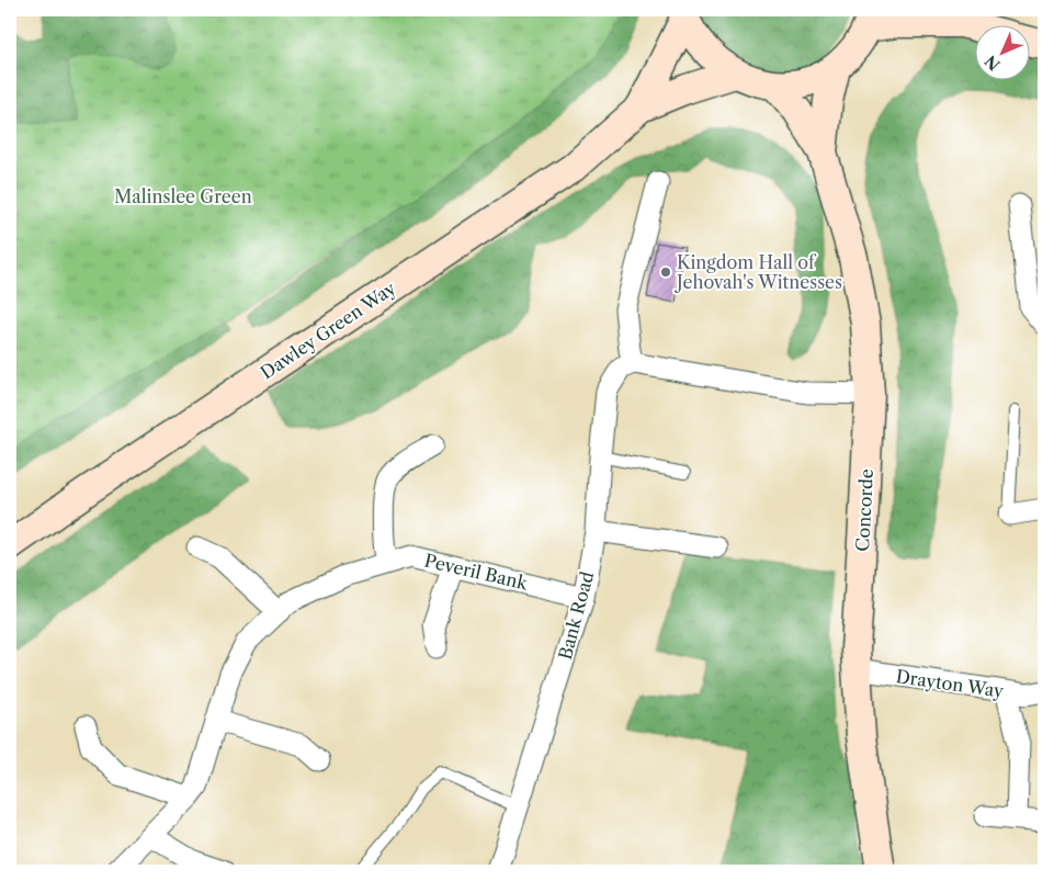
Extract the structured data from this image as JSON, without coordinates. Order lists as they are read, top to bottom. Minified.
{"streets":{"main road":["Dawley Green Way","Concorde"],"street":["Peveril Bank","Bank Road","Drayton Way"]},"crossings":[["Concorde","Drayton Way"],["Peveril Bank","Bank Road"]],"parks":["Malinslee Green"],"places":["Kingdom Hall of Jehovah's Witnesses"],"north":"bottom left"}
